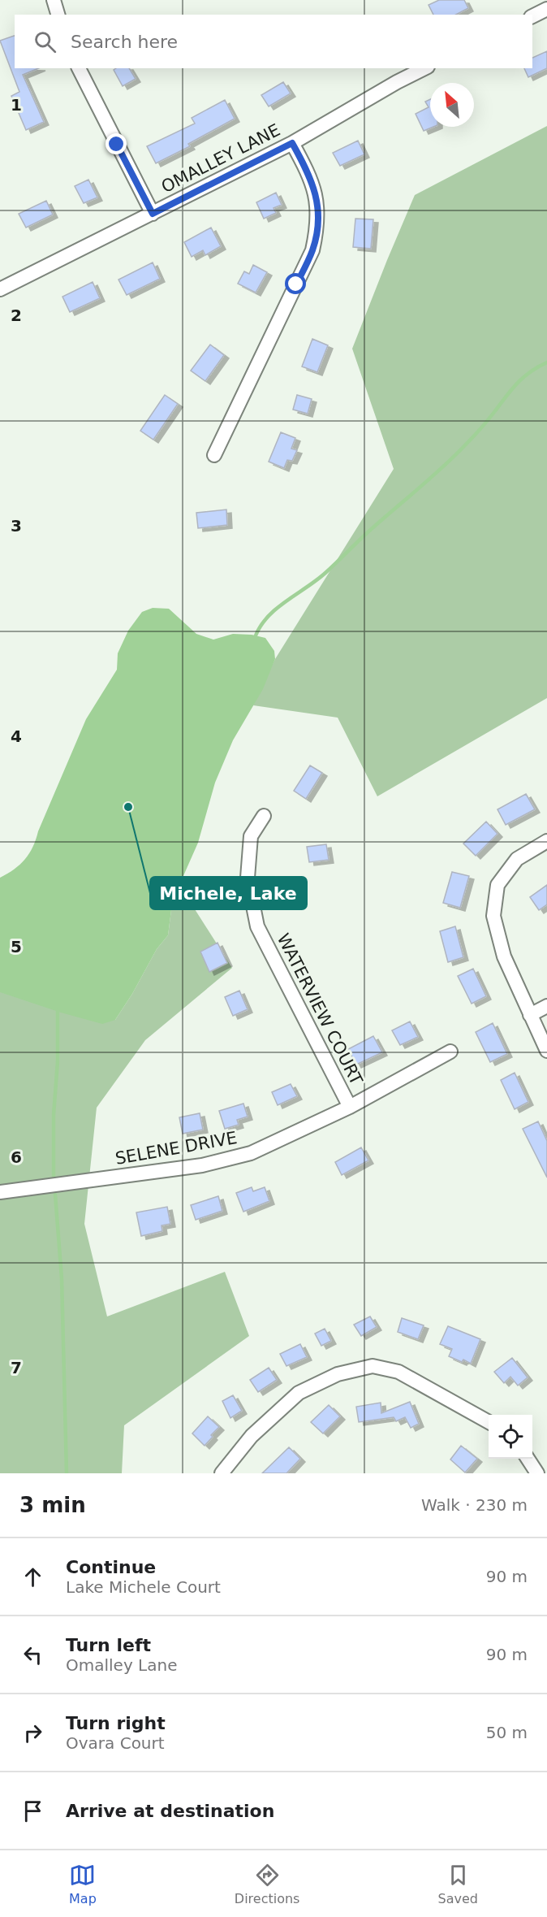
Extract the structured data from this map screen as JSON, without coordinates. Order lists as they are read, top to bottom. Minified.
{"streets":{"street":["OMALLEY LANE","WATERVIEW COURT","SELENE DRIVE"]},"crossings":[["WATERVIEW COURT","SELENE DRIVE"]],"places":["Michele, Lake"],"north":"top left","page":{"search":"Search here","heading":["3 min","Walk · 230 m"],"list":[["Continue","Lake Michele Court","90 m"],["Turn left","Omalley Lane","90 m"],["Turn right","Ovara Court","50 m"],"Arrive at destination"],"nav":["Map","Directions","Saved"]},"grid":{"rows":["1","2","3","4","5","6","7"]}}
